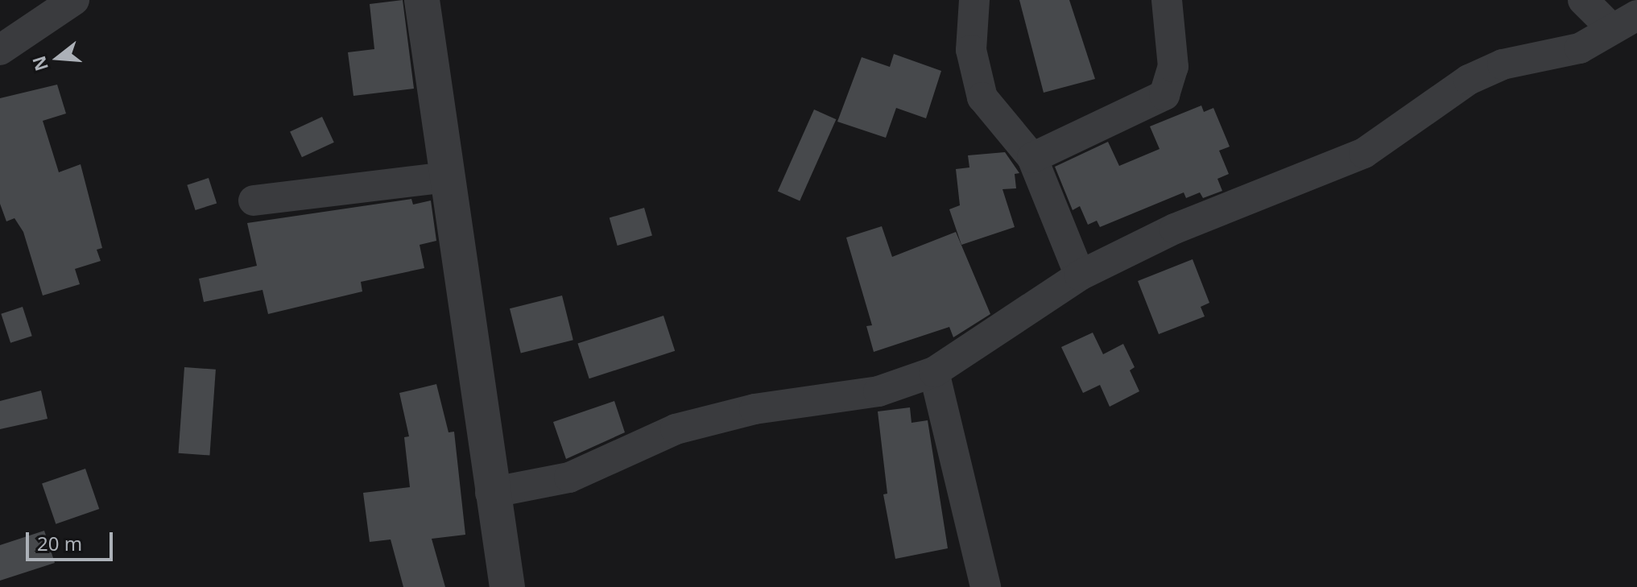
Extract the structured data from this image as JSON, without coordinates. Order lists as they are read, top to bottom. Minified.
{"scale_bar":"20 m","north":"left"}
